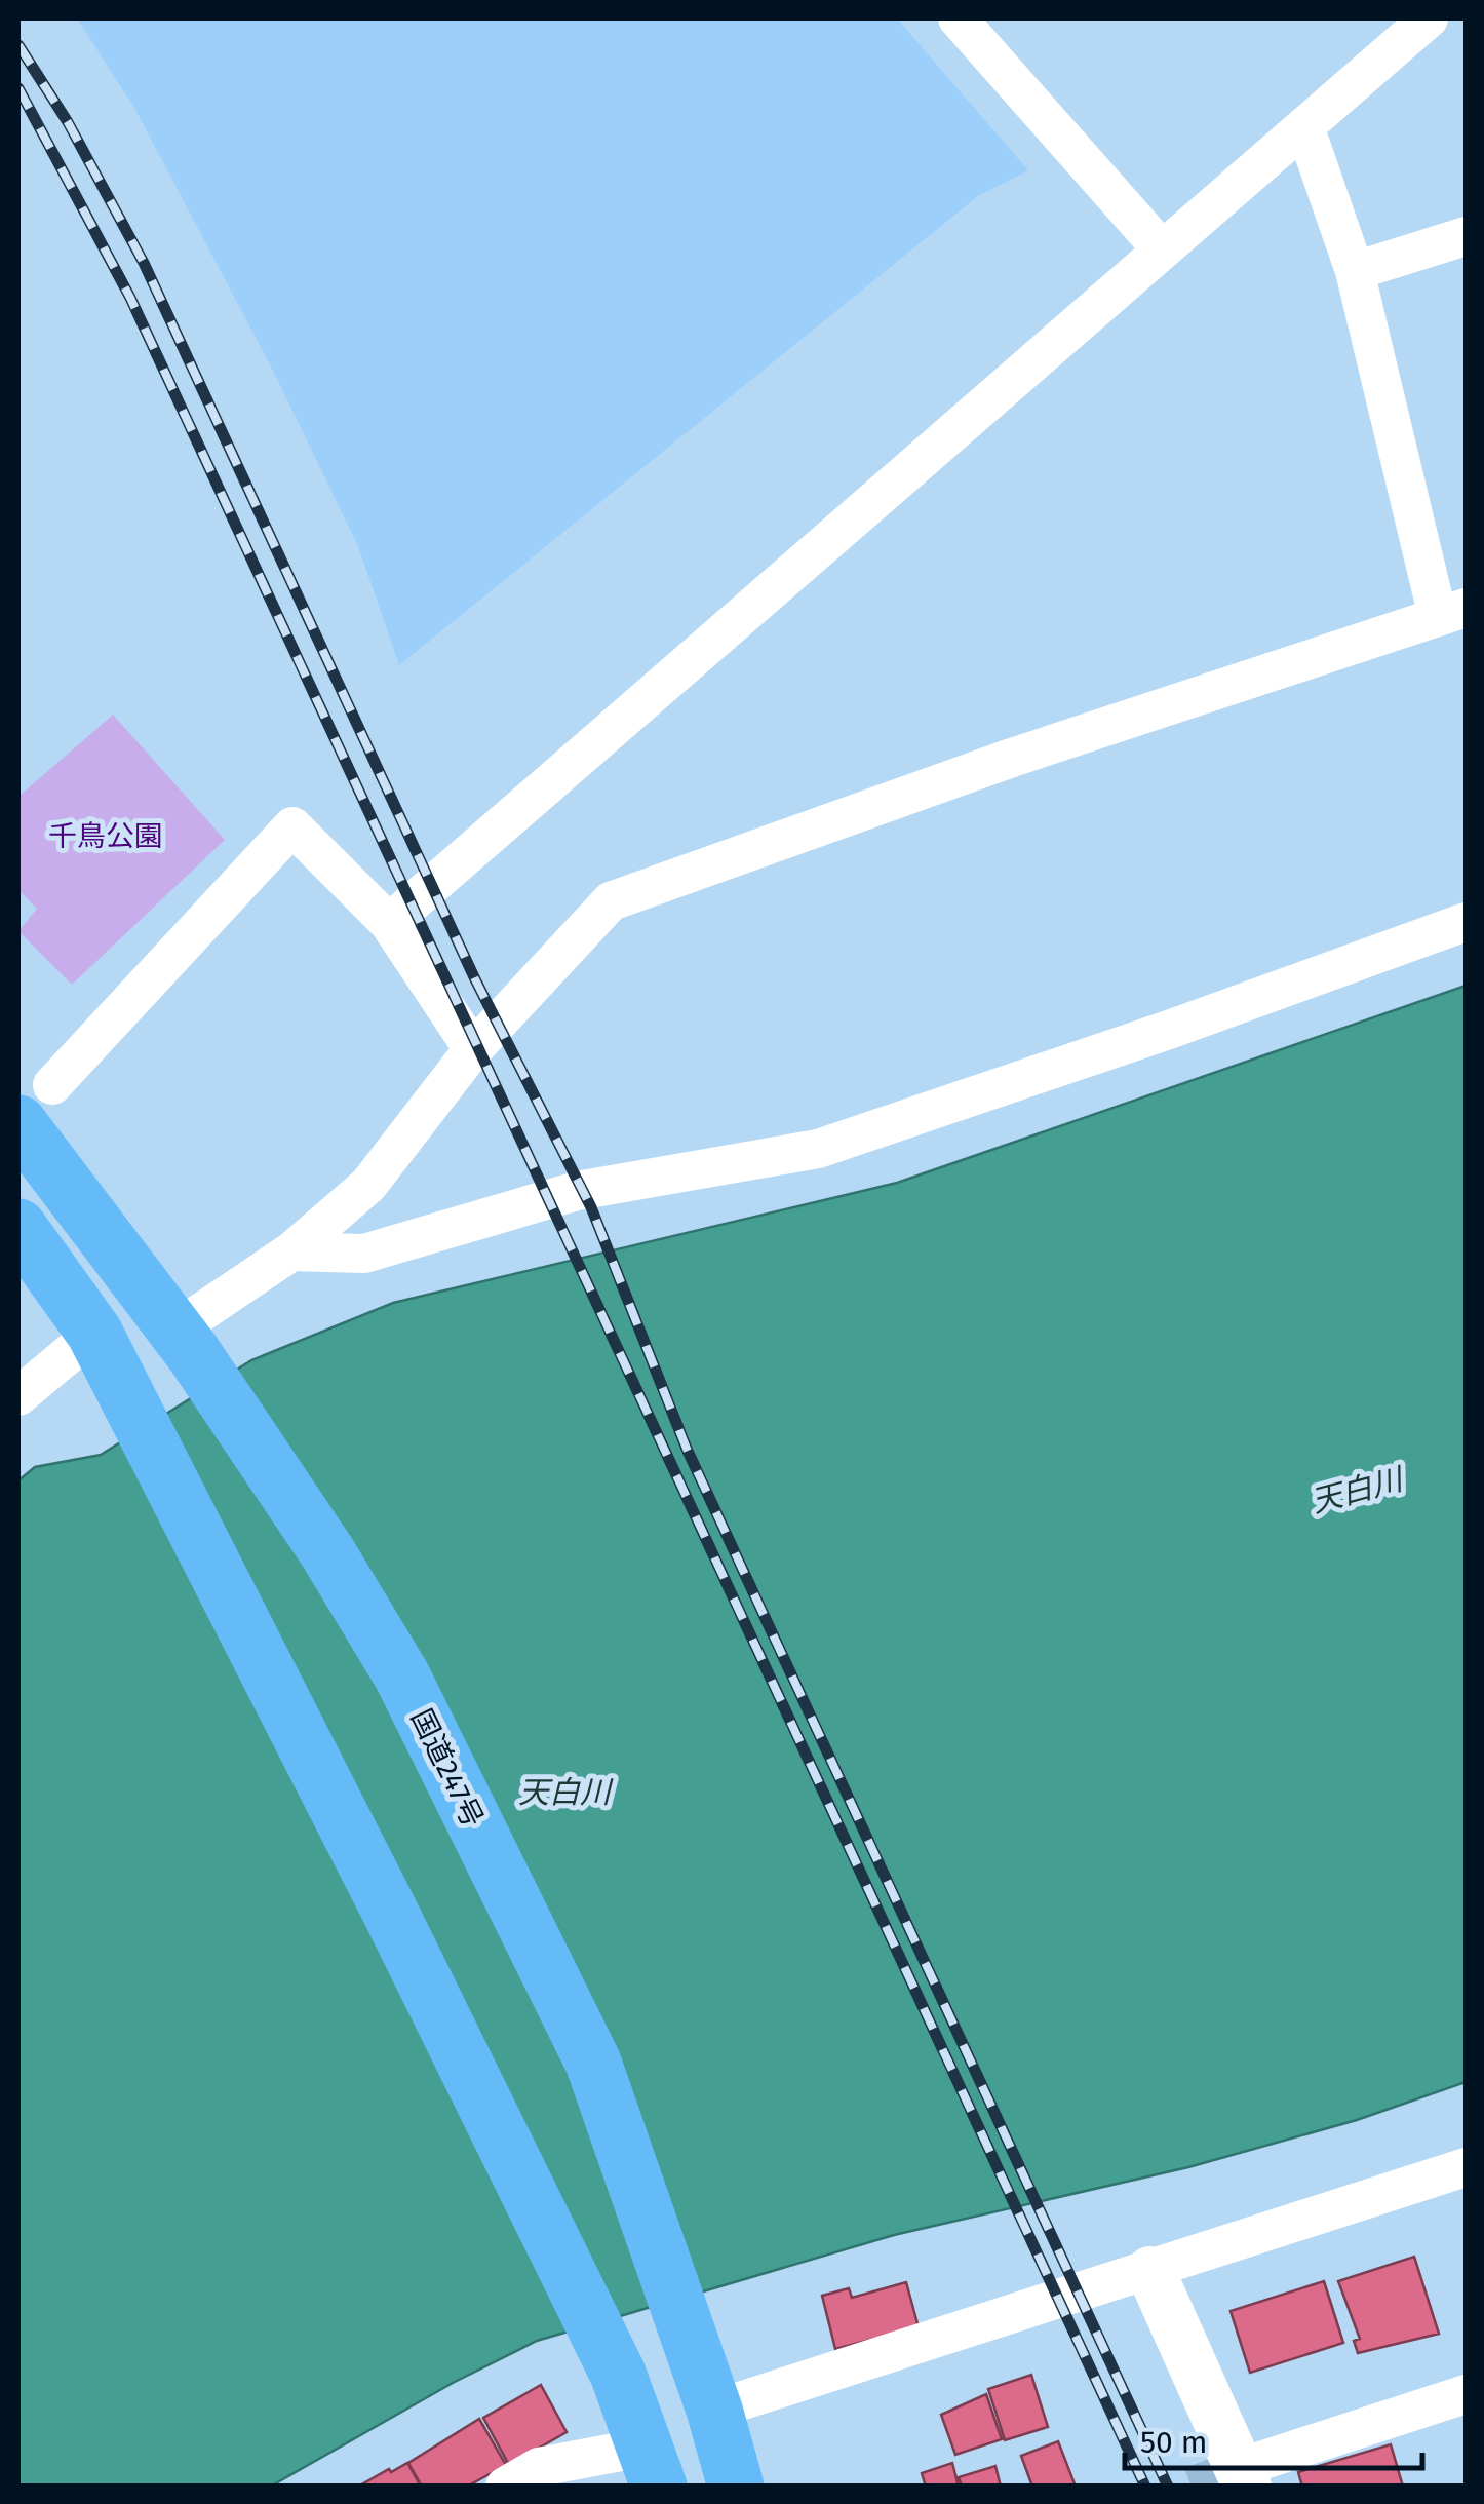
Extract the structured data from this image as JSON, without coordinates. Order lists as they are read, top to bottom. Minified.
{"streets":{"highway":["国道247号"]},"water":["天白川"],"parks":["千鳥公園"],"scale_bar":"50 m"}
